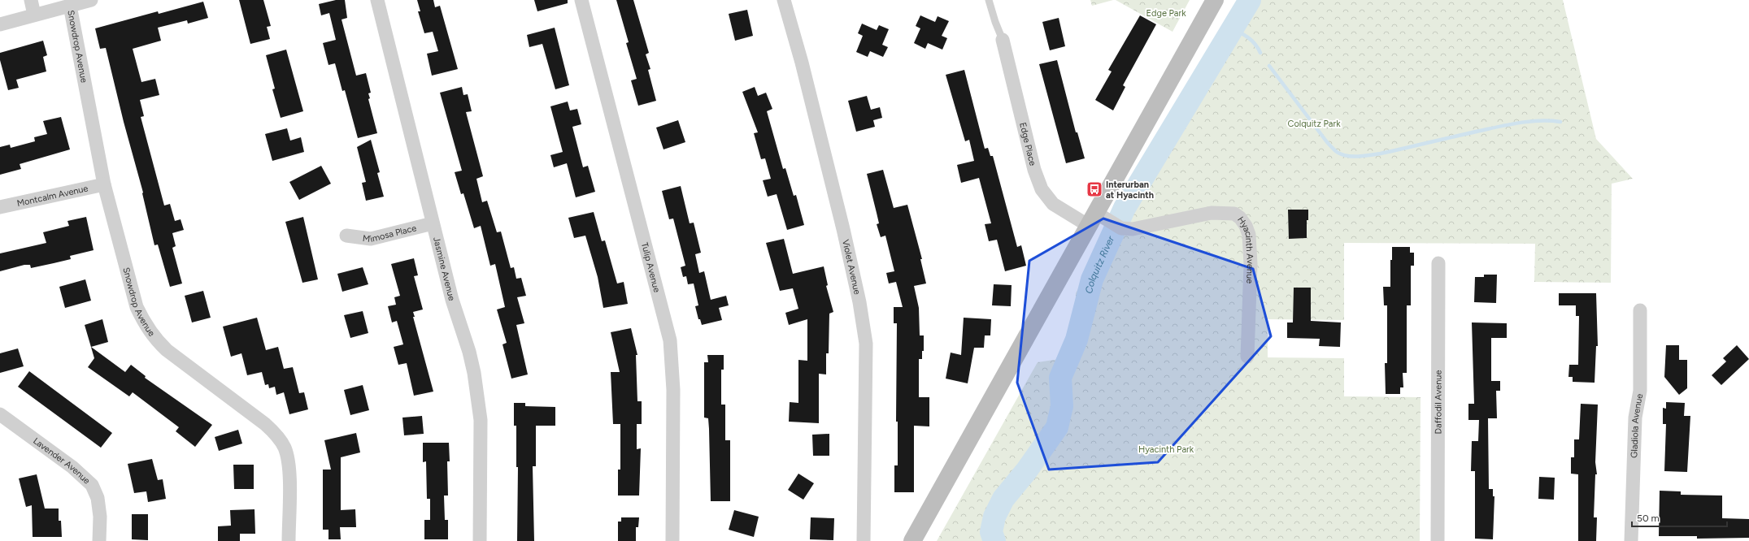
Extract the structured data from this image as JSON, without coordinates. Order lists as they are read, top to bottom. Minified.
{"streets":{"street":["Snowdrop Avenue","Edge Place","Montcalm Avenue","Mimosa Place","Hyacinth Avenue","Tulip Avenue","Violet Avenue","Jasmine Avenue","Daffodil Avenue","Gladiola Avenue","Lavender Avenue"]},"crossings":[["Snowdrop Avenue","Montcalm Avenue"],["Edge Place","Hyacinth Avenue"],["Mimosa Place","Jasmine Avenue"]],"water":["Colquitz River"],"parks":["Edge Park","Colquitz Park","Hyacinth Park"],"places":{"bus stop":["Interurban at Hyacinth"]},"scale_bar":"50 m"}
